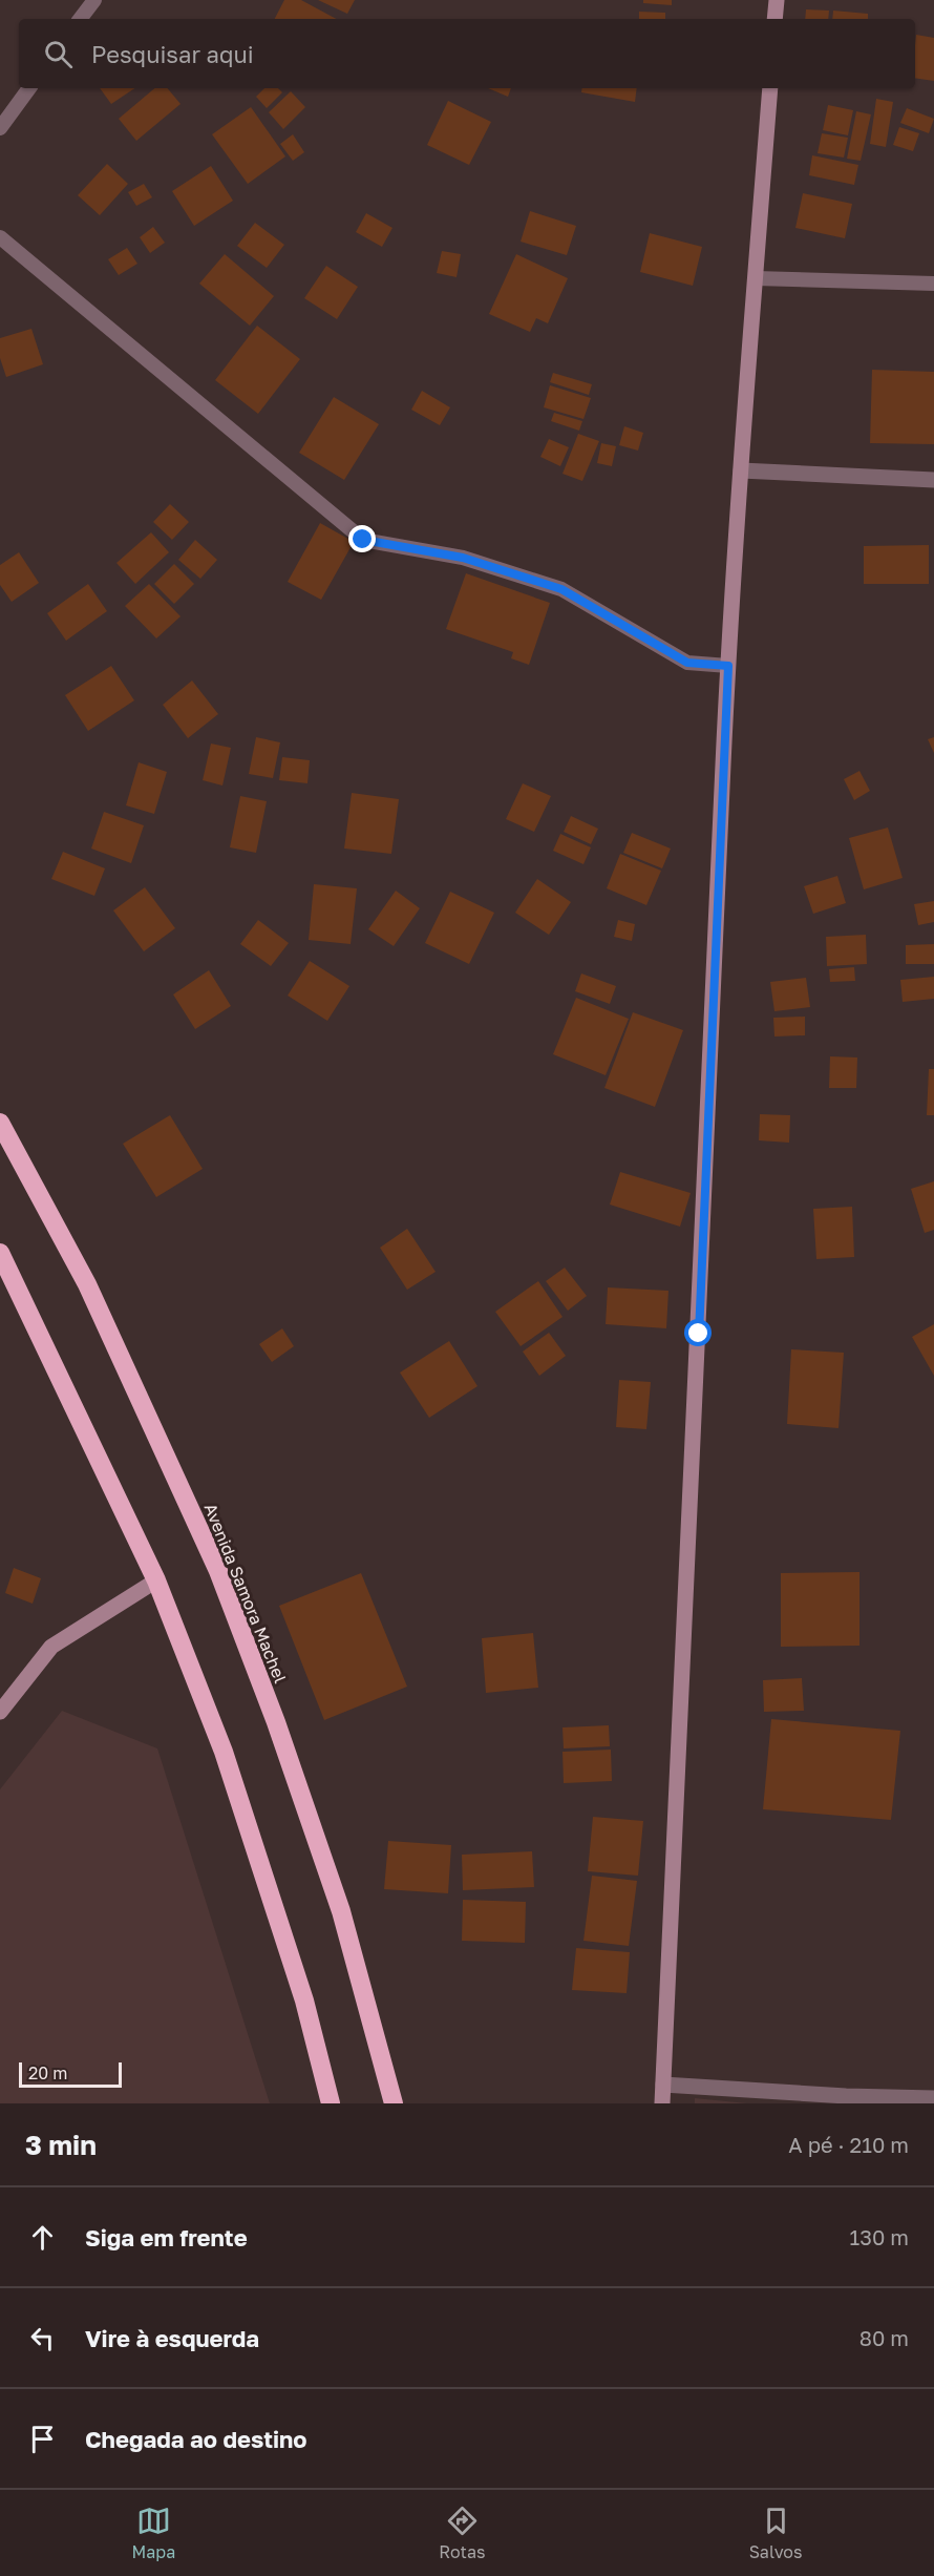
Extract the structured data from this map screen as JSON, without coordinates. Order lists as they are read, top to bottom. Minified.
{"streets":{"highway":["Avenida Samora Machel"]},"scale_bar":"20 m","page":{"search":"Pesquisar aqui","scale":"20 m","heading":["3 min","A pé · 210 m"],"list":[["Siga em frente","130 m"],["Vire à esquerda","80 m"],"Chegada ao destino"],"nav":["Mapa","Rotas","Salvos"]}}
